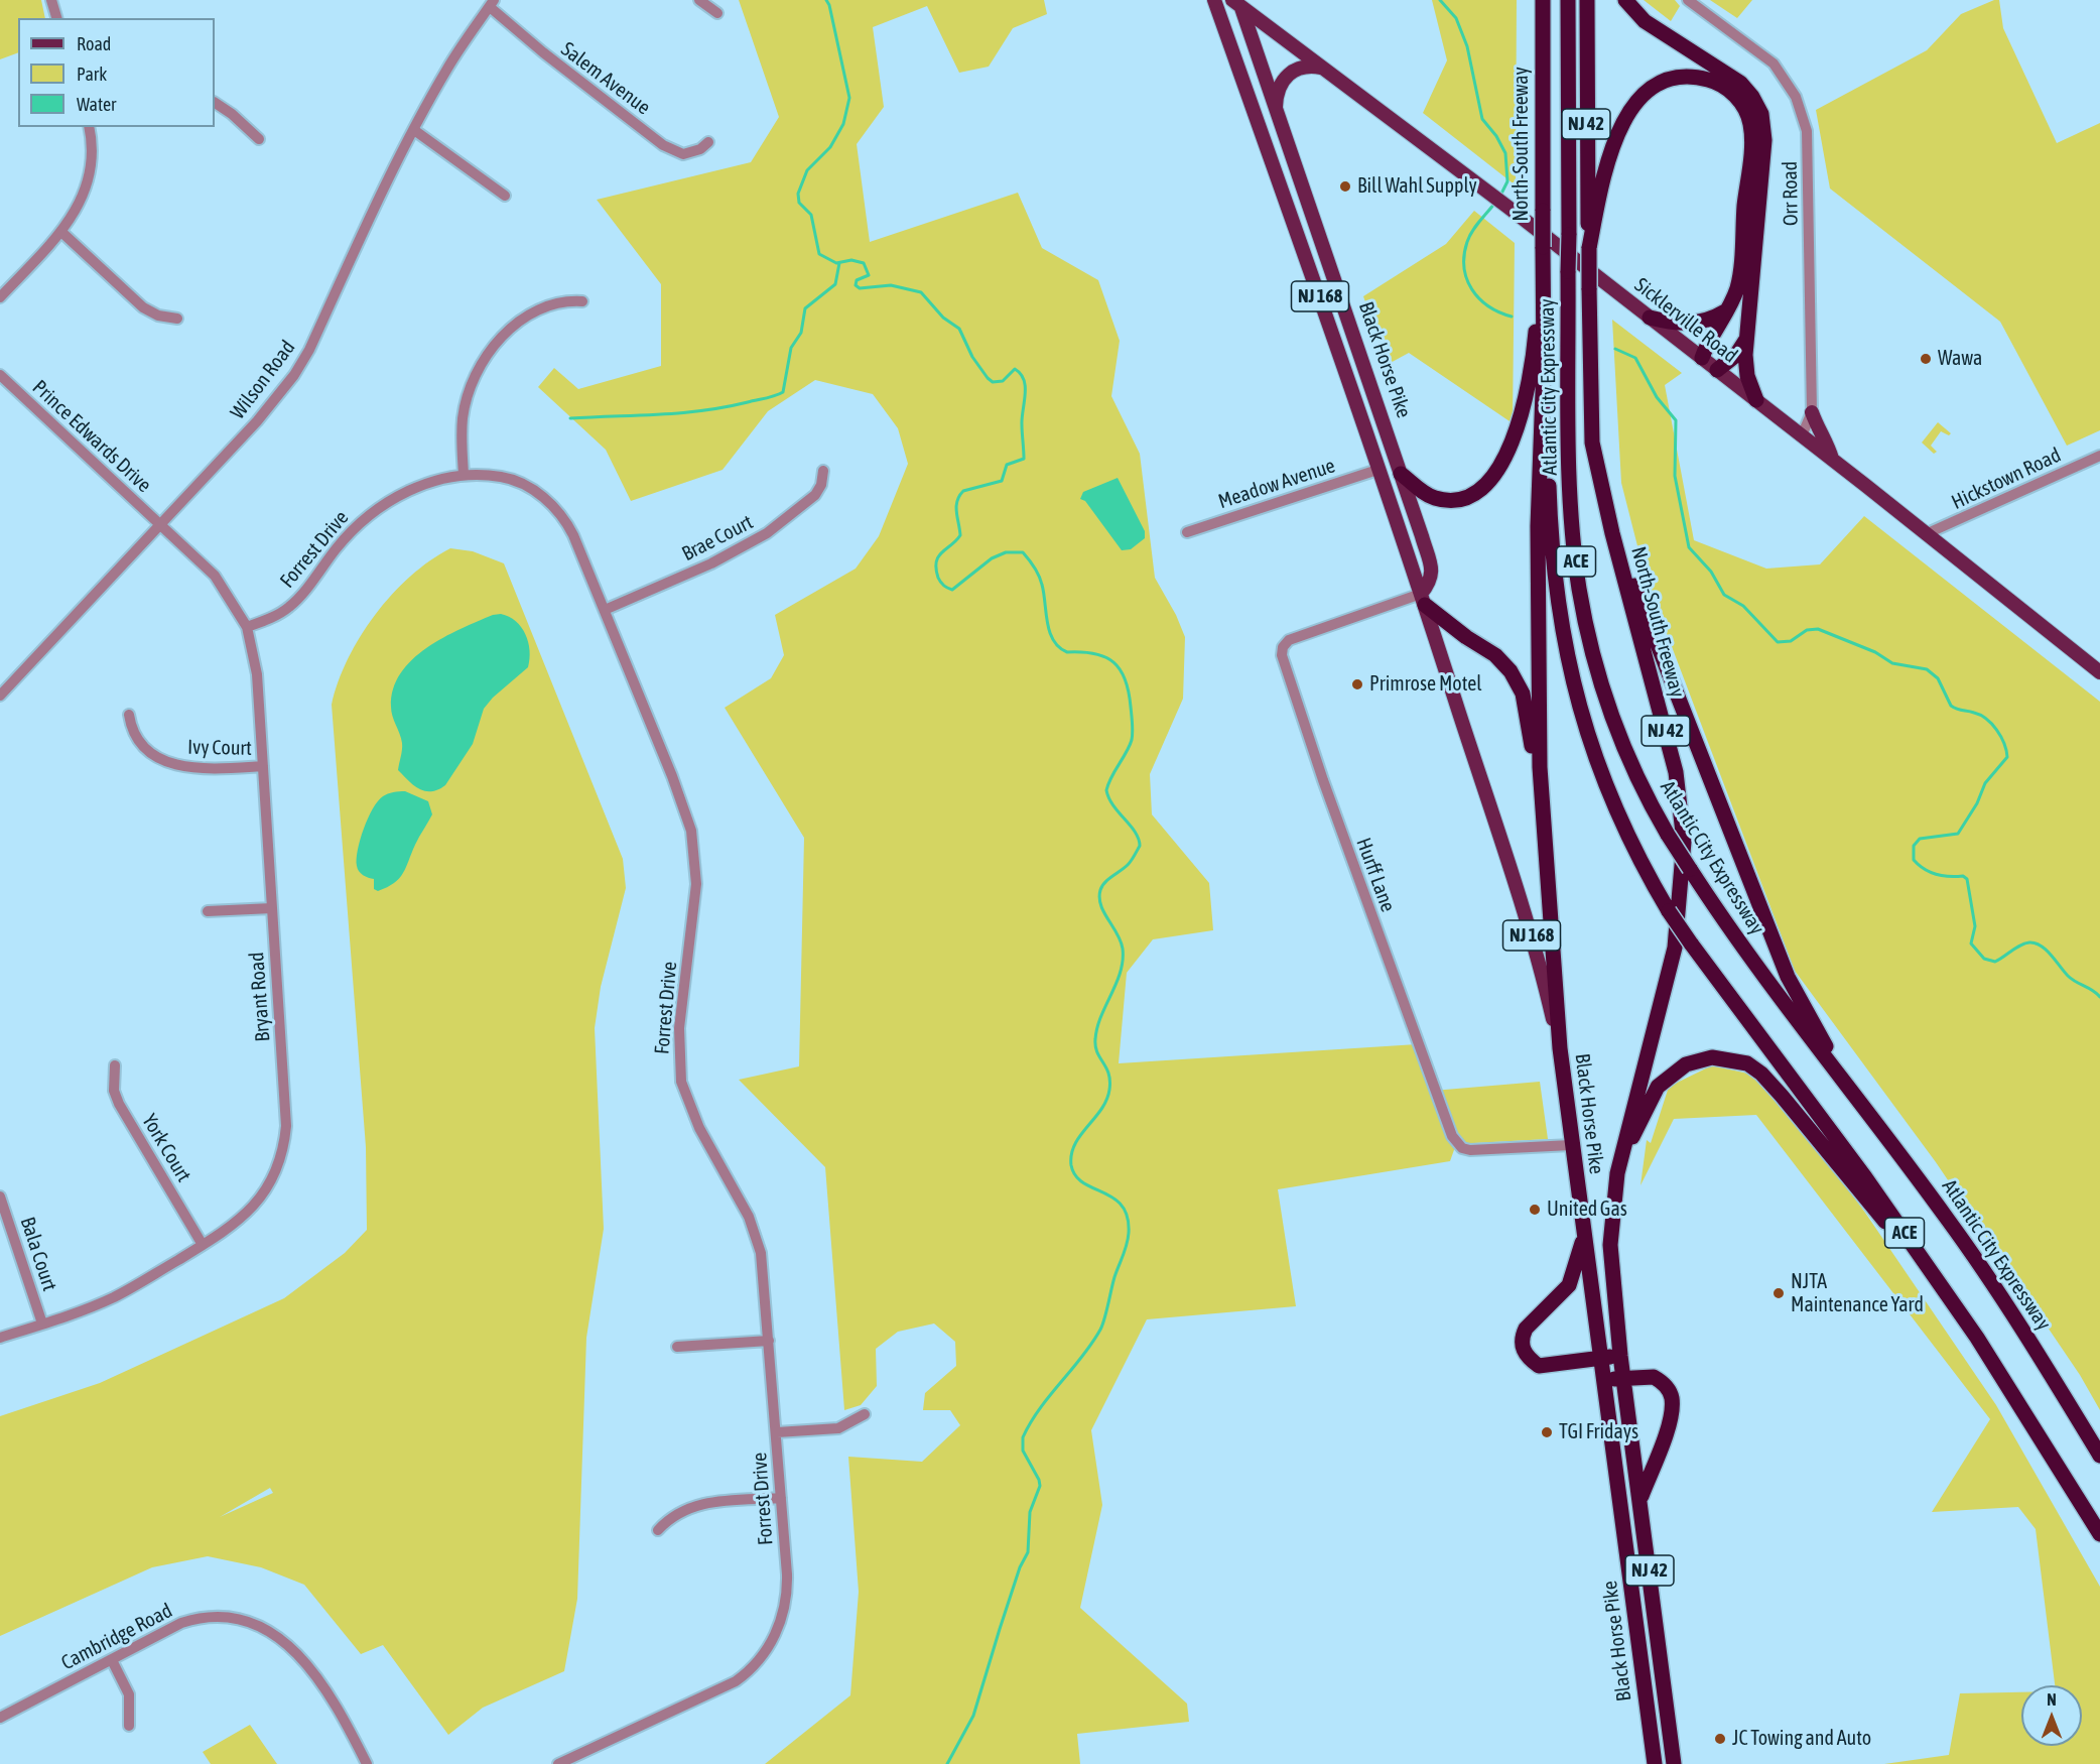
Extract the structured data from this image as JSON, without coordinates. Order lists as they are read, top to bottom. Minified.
{"streets":{"highway":["NJ 42","North-South Freeway","Black Horse Pike","Atlantic City Expressway","ACE"],"main road":["NJ 168","Sicklerville Road"],"street":["Salem Avenue","Orr Road","Wilson Road","Prince Edwards Drive","Hickstown Road","Meadow Avenue","Brae Court","Forrest Drive","Ivy Court","Hurff Lane","Bryant Road","York Court","Bala Court","Cambridge Road"]},"crossings":[["Salem Avenue","Wilson Road"],["North-South Freeway","Black Horse Pike"],["North-South Freeway","Atlantic City Expressway"],["Orr Road","Sicklerville Road"],["Sicklerville Road","Black Horse Pike"],["Sicklerville Road","Hickstown Road"],["Black Horse Pike","Meadow Avenue"],["Black Horse Pike","Hurff Lane"],["Wilson Road","Prince Edwards Drive"],["Wilson Road","Bryant Road"],["Prince Edwards Drive","Bryant Road"],["Brae Court","Forrest Drive"],["Forrest Drive","Bryant Road"],["Ivy Court","Bryant Road"],["Bryant Road","York Court"],["Bryant Road","Bala Court"]],"places":["Bill Wahl Supply","Wawa","Primrose Motel","United Gas","NJTA Maintenance Yard","TGI Fridays","JC Towing and Auto"],"legend":["Road","Park","Water"],"north":"top"}
